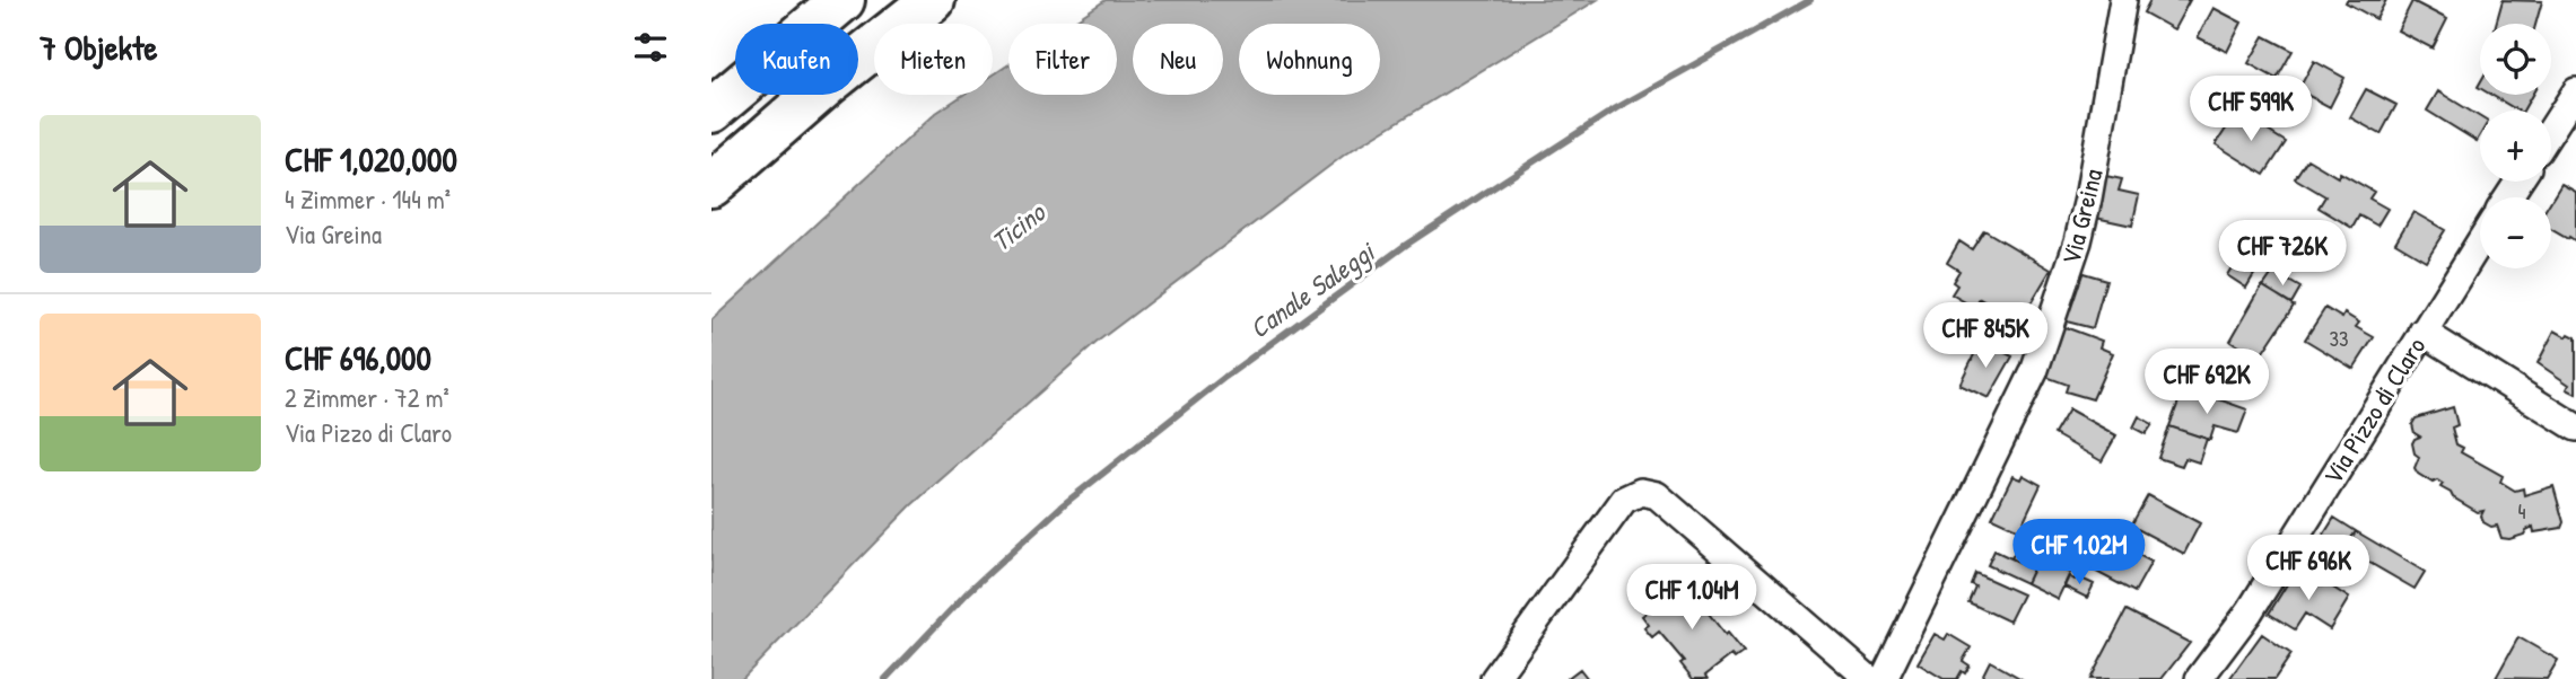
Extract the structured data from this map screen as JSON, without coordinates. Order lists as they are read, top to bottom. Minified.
{"streets":{"street":["Via Greina","Via Pizzo di Claro"]},"water":["Ticino","Canale Saleggi"],"house_numbers":["33","4"],"page":{"heading":"7 Objekte","map_buttons":["+","−"],"chip":["Kaufen","Mieten","Filter","Neu","Wohnung"],"price":["CHF 599K","CHF 726K","CHF 845K","CHF 692K","CHF 1.02M","CHF 696K","CHF 1.04M"],"list":[{"name":"CHF 1,020,000","note":"4 Zimmer · 144 m² · Via Greina"},{"name":"CHF 696,000","note":"2 Zimmer · 72 m² · Via Pizzo di Claro"}]}}
